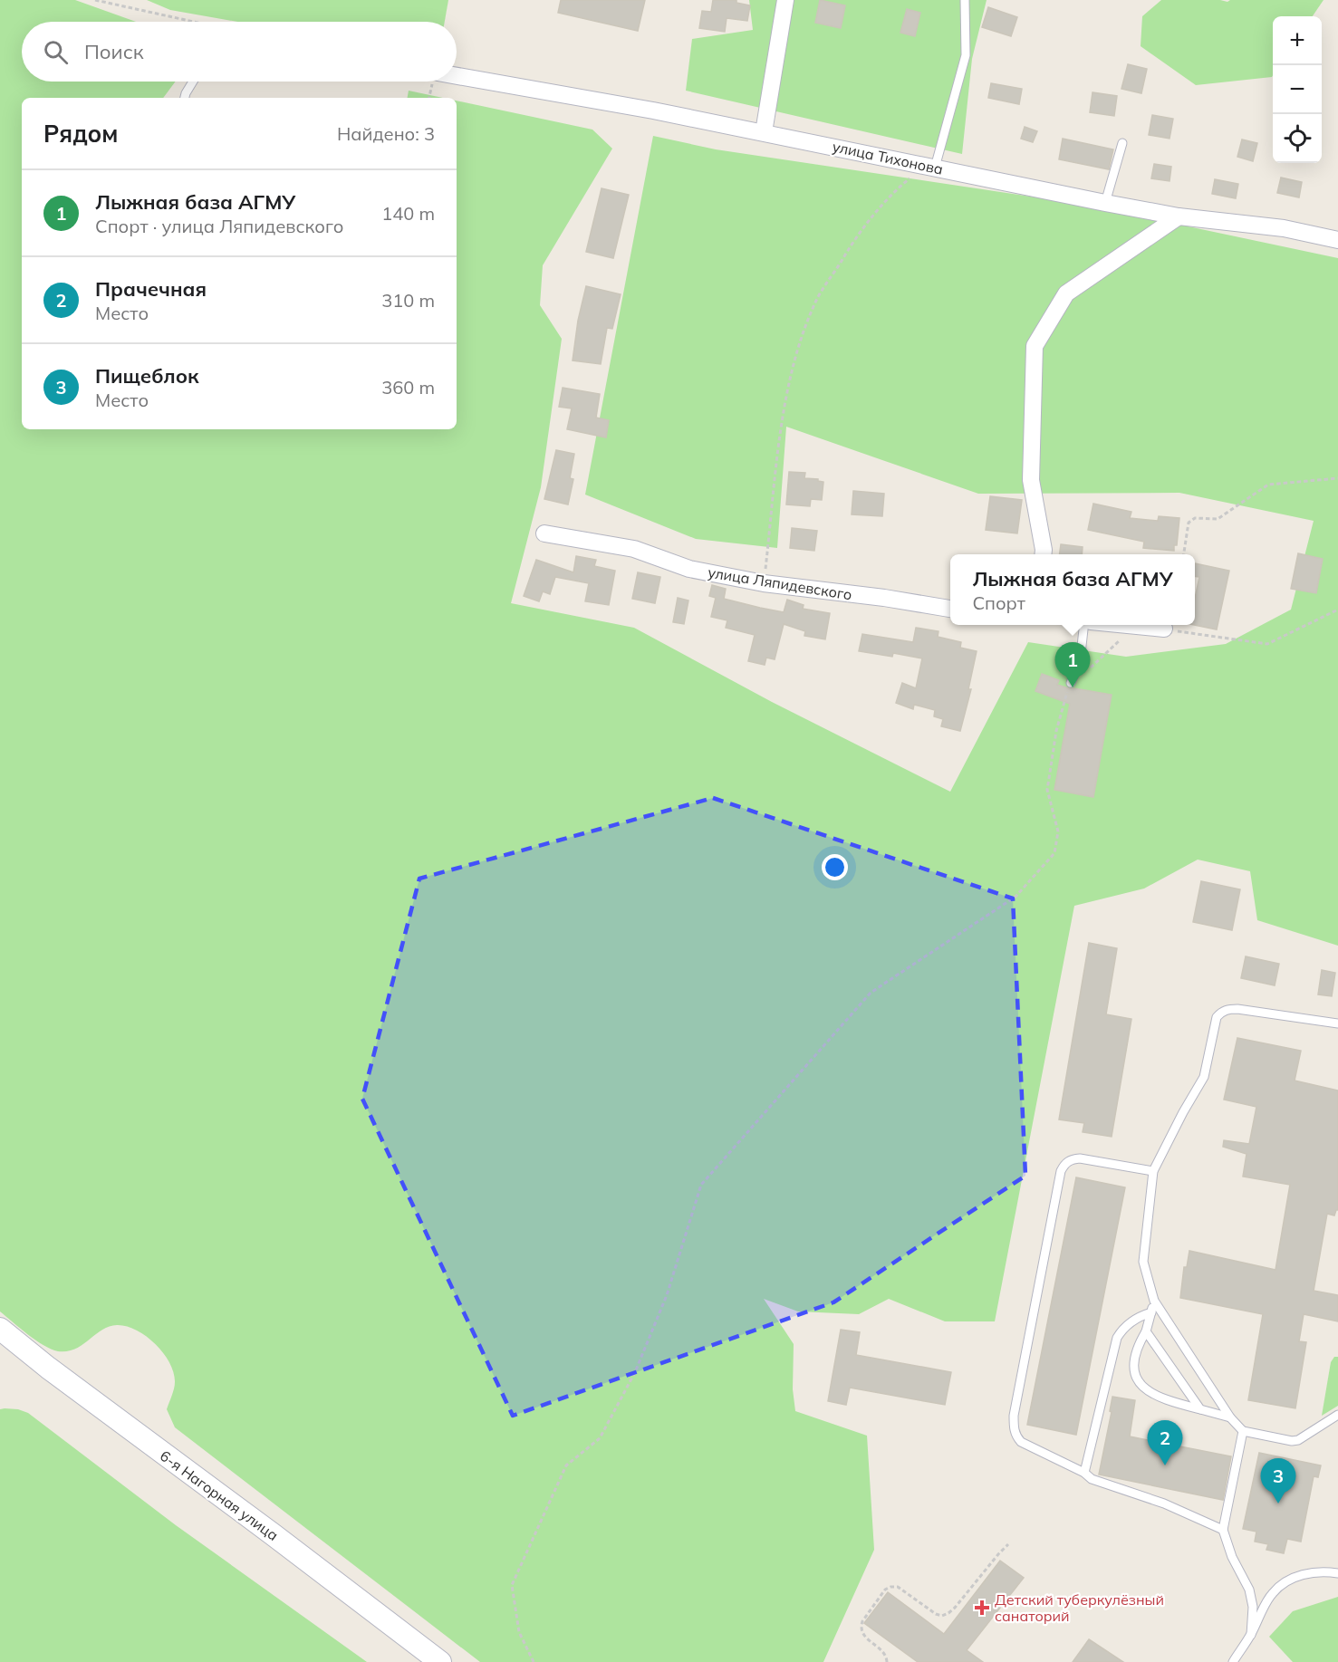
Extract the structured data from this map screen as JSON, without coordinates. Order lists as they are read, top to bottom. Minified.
{"streets":{"street":["улица Тихонова","улица Ляпидевского","6-я Нагорная улица"]},"places":{"health":["Детский туберкулёзный санаторий"]},"page":{"map_buttons":["+","−"],"search":"Поиск","heading":["Рядом","Найдено: 3"],"list":[{"mark":"1","name":"Лыжная база АГМУ","note":"Спорт · улица Ляпидевского","value":"140 m"},{"mark":"2","name":"Прачечная","note":"Место","value":"310 m"},{"mark":"3","name":"Пищеблок","note":"Место","value":"360 m"}],"popup":["Лыжная база АГМУ","Спорт"],"pins":["1","2","3"]}}
